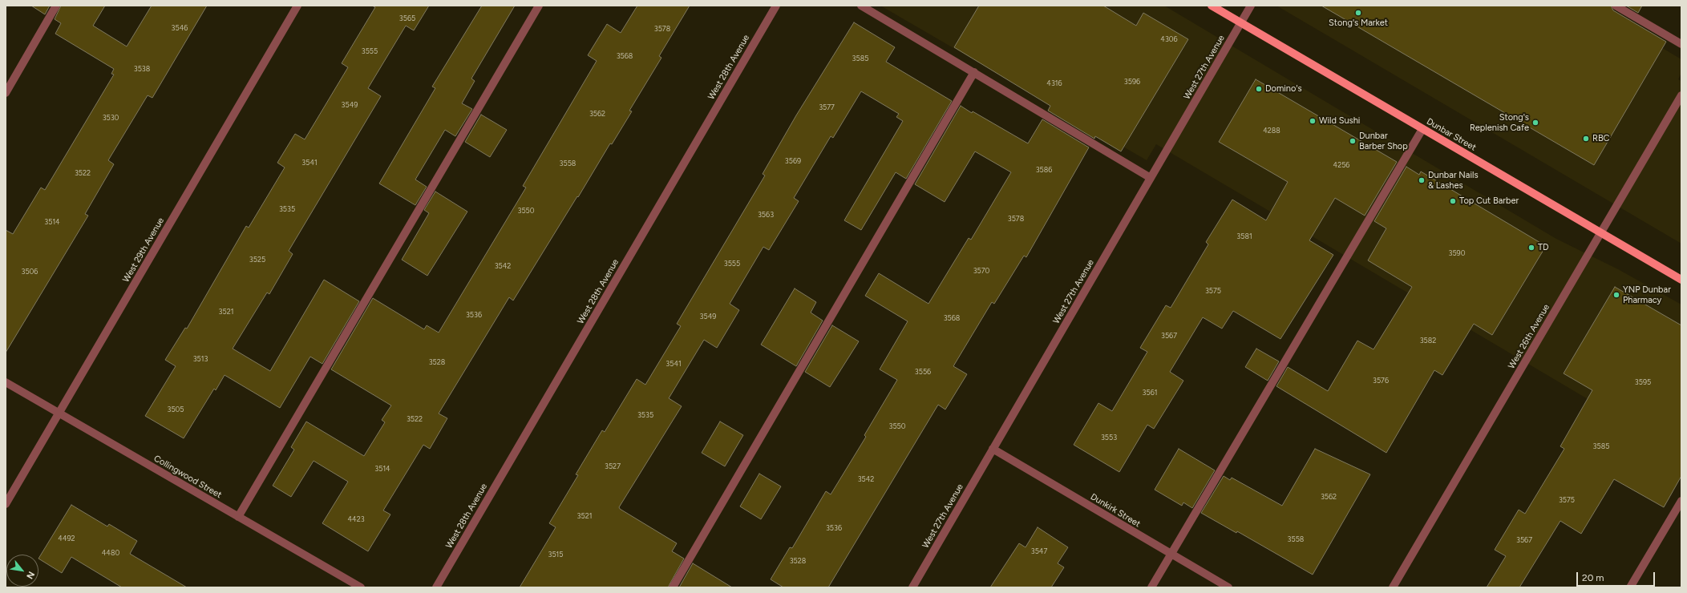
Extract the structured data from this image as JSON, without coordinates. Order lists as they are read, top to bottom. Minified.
{"streets":{"main road":["Dunbar Street"],"street":["West 28th Avenue","West 27th Avenue","West 29th Avenue","West 26th Avenue","Collingwood Street","Dunkirk Street"]},"crossings":[["West 27th Avenue","Dunbar Street"],["West 27th Avenue","Dunkirk Street"],["Dunbar Street","West 26th Avenue"],["West 29th Avenue","Collingwood Street"]],"places":["Stong's Market","Domino's","Wild Sushi","Stong's Replenish Cafe","RBC","Dunbar Barber Shop","Dunbar Nails & Lashes","Top Cut Barber","TD","YNP Dunbar Pharmacy"],"house_numbers":["3565","3546","3578","4306","3555","3568","3585","3538","3596","4316","3549","3577","3562","3530","4288","3569","3541","3558","4256","3586","3522","3535","3550","3563","3578","3514","3581","3590","3525","3555","3542","3570","3506","3575","3521","3536","3549","3568","3567","3582","3513","3528","3541","3556","3576","3595","3561","3505","3535","3522","3550","3553","3585","3527","3514","3542","3562","3575","3521","4423","3536","4492","3558","3567","3547","4480","3515","3528"],"scale_bar":"20 m","north":"bottom right"}
